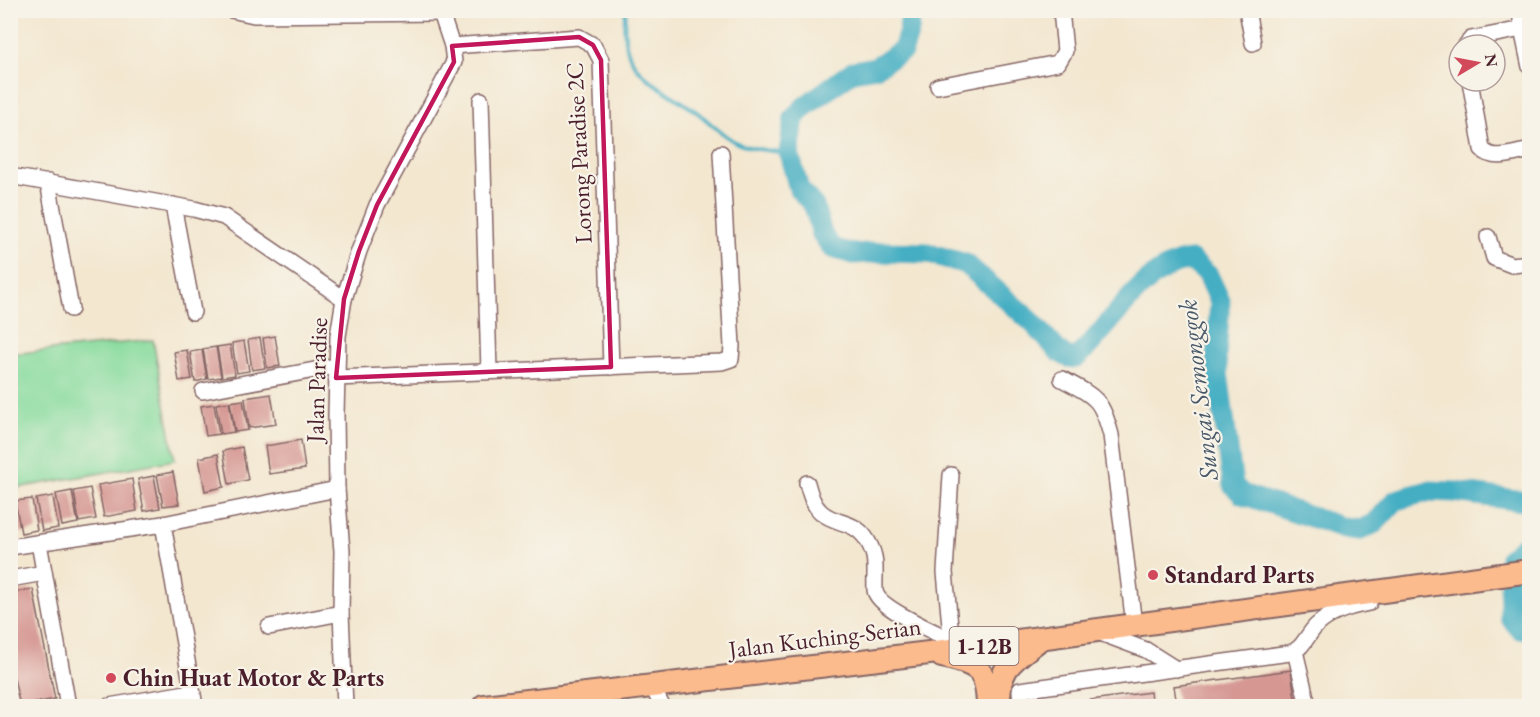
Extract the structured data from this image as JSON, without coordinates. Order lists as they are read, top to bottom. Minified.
{"streets":{"highway":["Jalan Kuching-Serian","1-12B"],"street":["Lorong Paradise 2C","Jalan Paradise"]},"crossings":[["Lorong Paradise 2C","Jalan Paradise"]],"water":["Sungai Semonggok"],"places":["Standard Parts","Chin Huat Motor & Parts"],"north":"right"}
